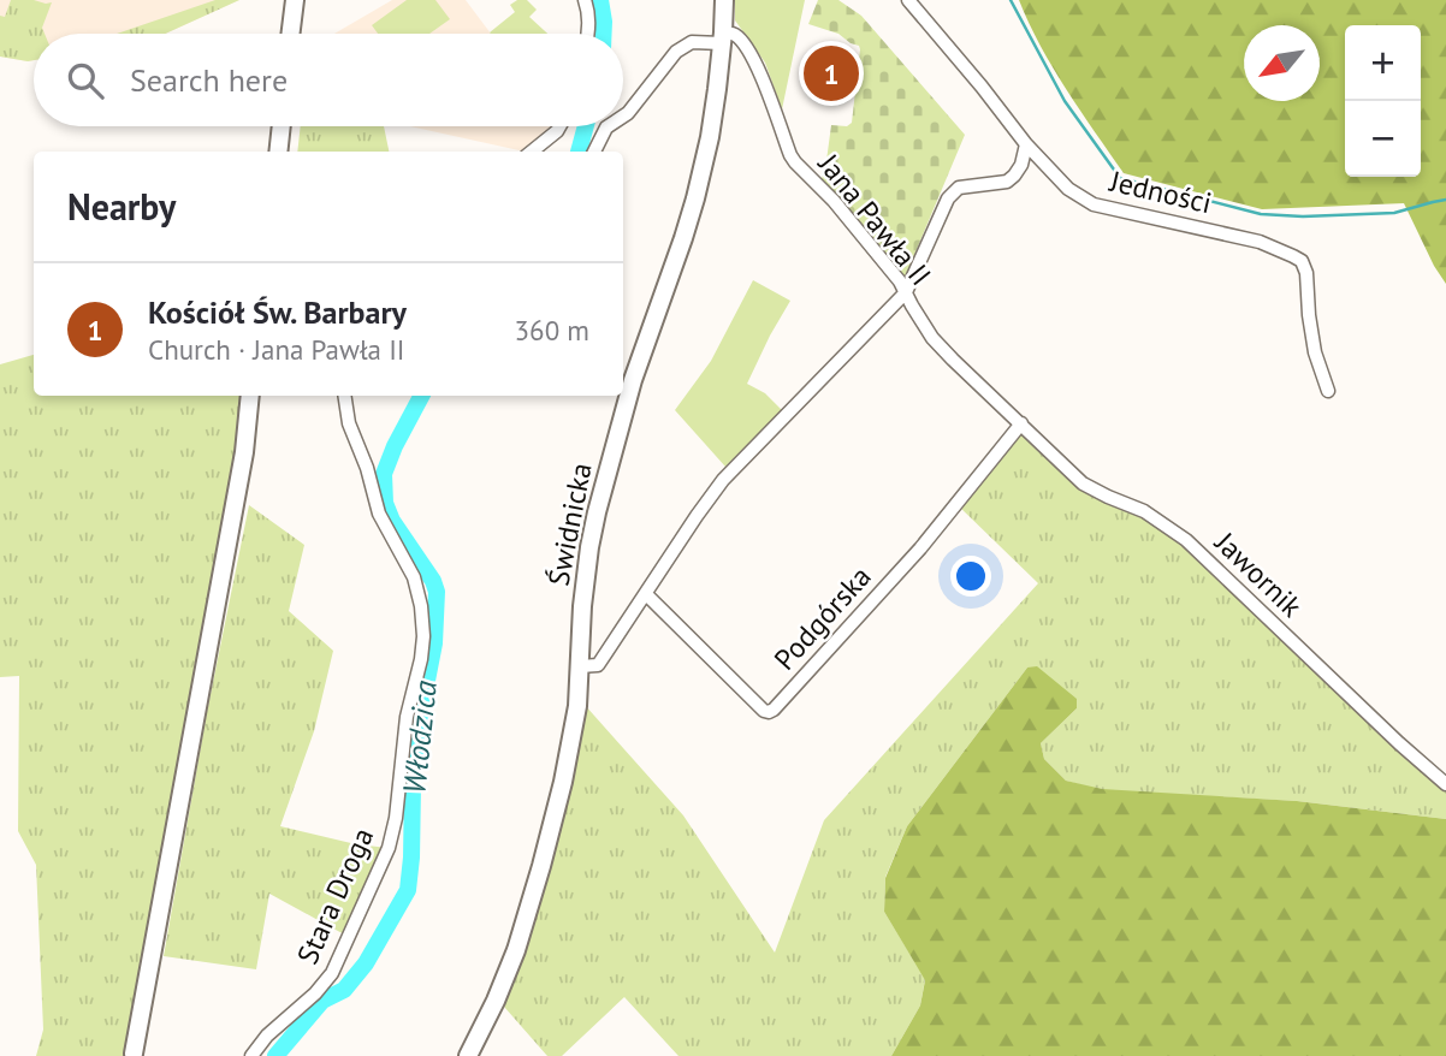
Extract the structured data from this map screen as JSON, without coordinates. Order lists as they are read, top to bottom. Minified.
{"streets":{"street":["Jedności","Jana Pawła II","Świdnicka","Jawornik","Podgórska","Stara Droga"]},"crossings":[["Jana Pawła II","Świdnicka"],["Jana Pawła II","Jawornik"],["Jana Pawła II","Podgórska"],["Jawornik","Podgórska"]],"water":["Włodzica"],"north":"bottom left","page":{"map_buttons":["+","−"],"search":"Search here","pins":"1","heading":"Nearby","list":[{"mark":"1","name":"Kościół Św. Barbary","note":"Church · Jana Pawła II","value":"360 m"}]}}
